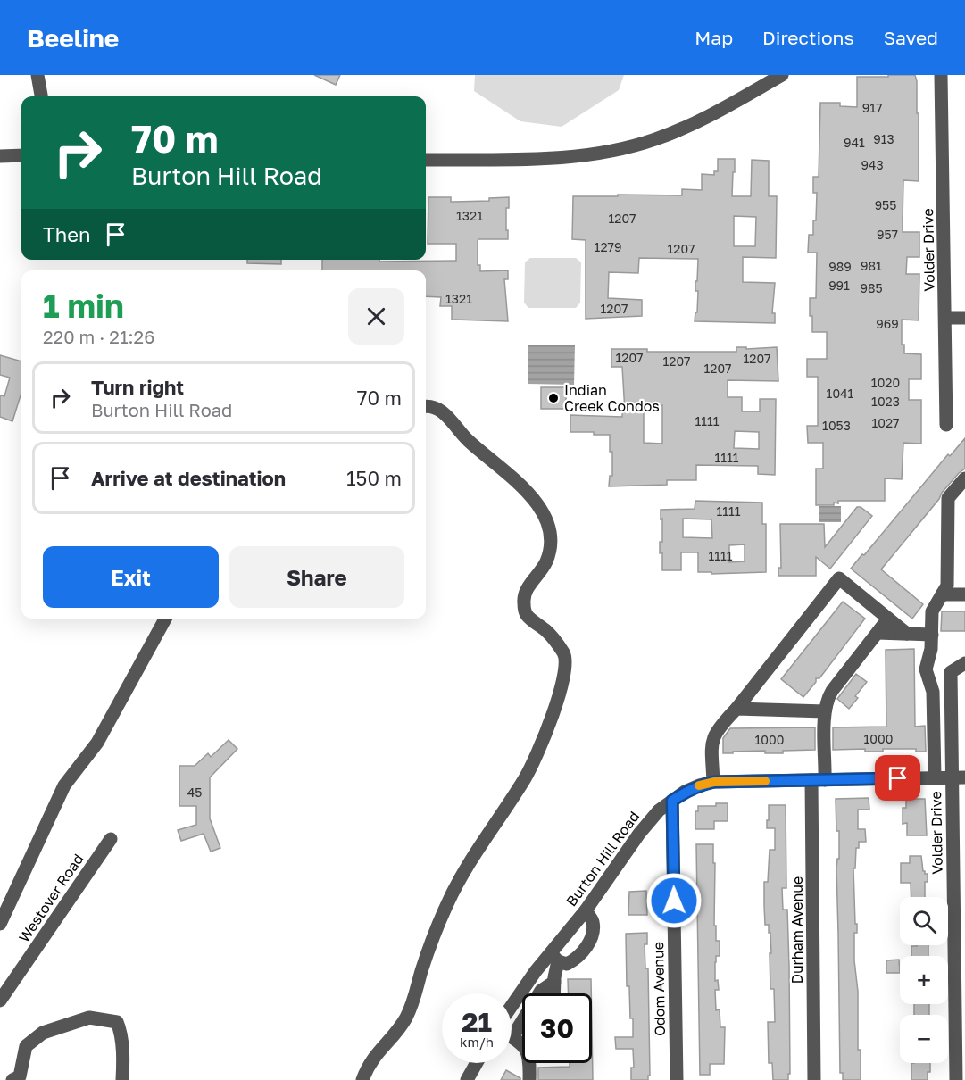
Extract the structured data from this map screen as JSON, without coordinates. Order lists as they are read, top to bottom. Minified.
{"streets":{"street":["Volder Drive","Burton Hill Road","Westover Road","Durham Avenue","Odom Avenue"]},"crossings":[["Volder Drive","Burton Hill Road"],["Burton Hill Road","Durham Avenue"],["Burton Hill Road","Odom Avenue"]],"places":["Indian Creek Condos"],"house_numbers":["917","913","941","943","955","1321","1207","957","1279","1207","981","989","991","985","1321","1207","969","1207","1207","1207","1207","1020","1041","1023","1111","1027","1053","1111","1111","1111","1000","1000","45"],"page":{"header":"Beeline","nav":["Map","Directions","Saved"],"turn":["70 m","Burton Hill Road"],"then":"Then","heading":["1 min","220 m · 21:26"],"list":[{"name":"Turn right","note":"Burton Hill Road","value":"70 m"},{"name":"Arrive at destination","value":"150 m"}],"buttons":["Exit","Share"],"map_buttons":["+","−"],"speed":"21 km/h","limit":"30"}}
